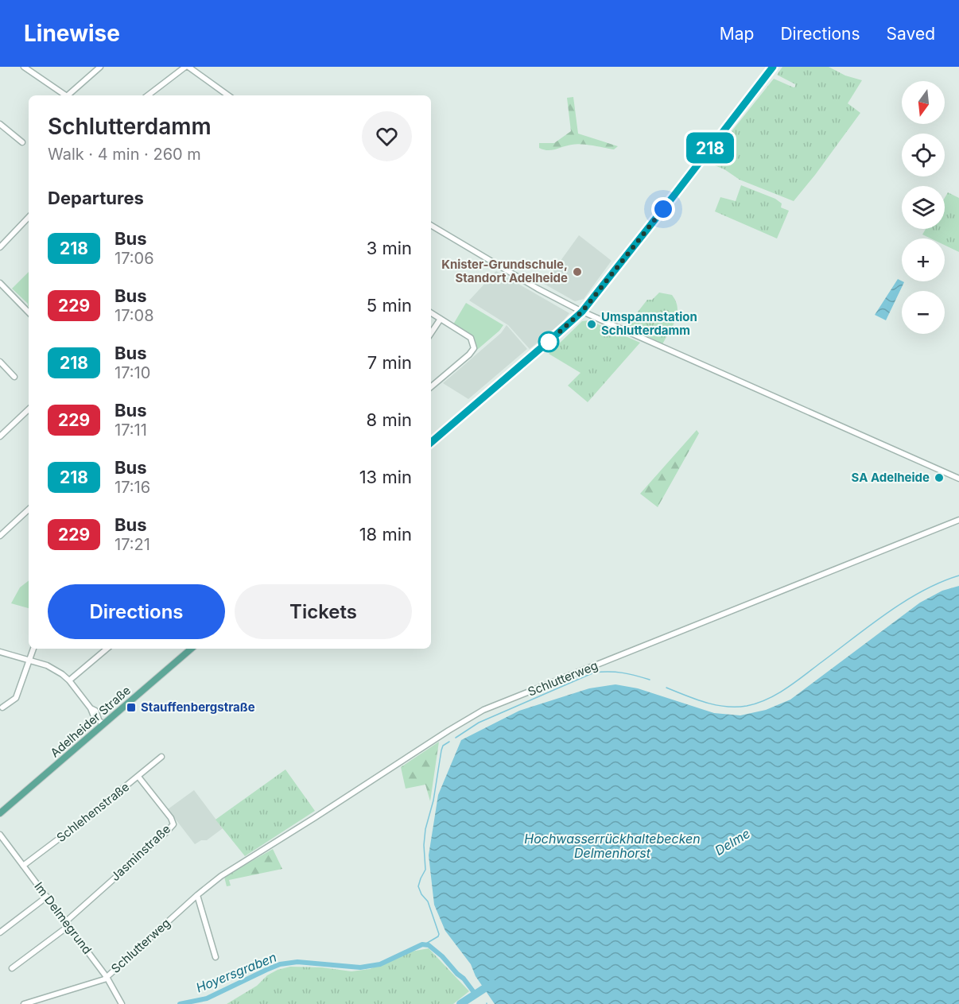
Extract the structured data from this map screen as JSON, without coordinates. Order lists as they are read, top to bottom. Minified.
{"streets":{"main road":["Adelheider Straße"],"street":["Schlutterweg","Schlehenstraße","Jasminstraße","Im Delmegrund"]},"crossings":[["Schlutterweg","Im Delmegrund"],["Schlehenstraße","Jasminstraße"],["Schlehenstraße","Im Delmegrund"],["Jasminstraße","Im Delmegrund"]],"water":["Hochwasserrückhaltebecken Delmenhorst","Delme","Hoyersgraben"],"places":{"other":["Knister-Grundschule, Standort Adelheide","Umspannstation Schlutterdamm","SA Adelheide"],"transit":["Stauffenbergstraße"]},"lines":["bus line 218"],"north":"bottom","page":{"header":"Linewise","nav":["Map","Directions","Saved"],"on_map":"218","map_buttons":["+","−"],"heading":[["Schlutterdamm","Walk · 4 min · 260 m"],"Departures"],"list":[{"mark":"218","name":"Bus","note":"17:06","value":"3 min"},{"mark":"229","name":"Bus","note":"17:08","value":"5 min"},{"mark":"218","name":"Bus","note":"17:10","value":"7 min"},{"mark":"229","name":"Bus","note":"17:11","value":"8 min"},{"mark":"218","name":"Bus","note":"17:16","value":"13 min"},{"mark":"229","name":"Bus","note":"17:21","value":"18 min"}],"buttons":["Directions","Tickets"]}}
